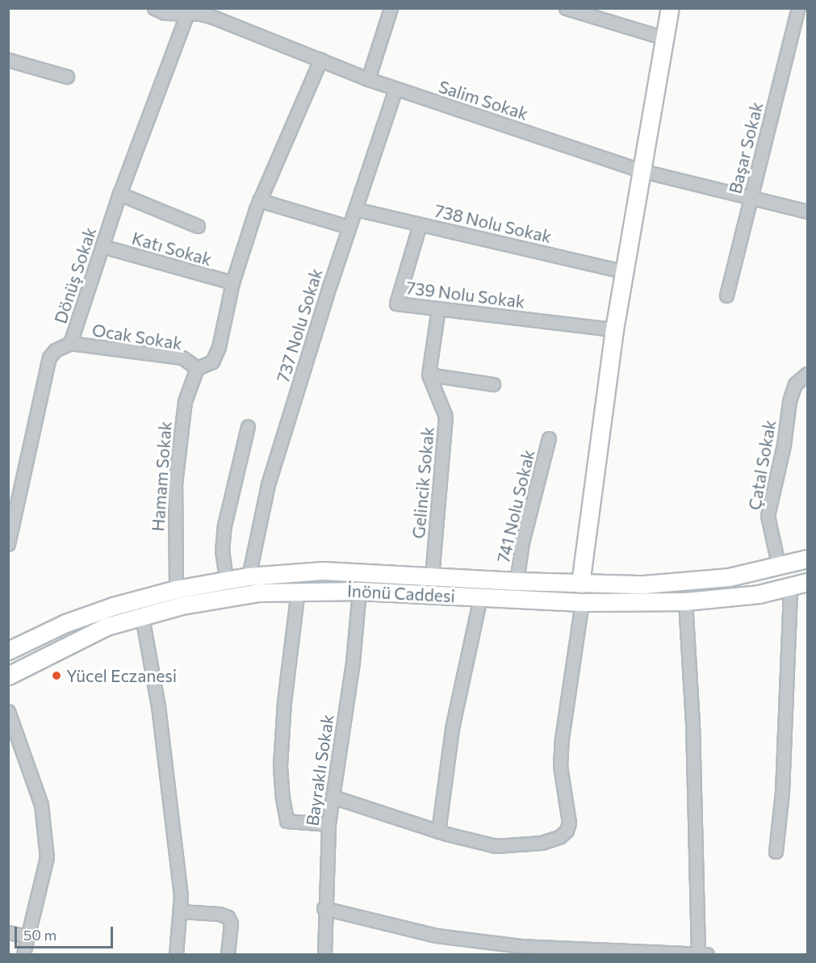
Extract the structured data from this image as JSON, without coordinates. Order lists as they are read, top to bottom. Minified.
{"streets":{"main road":["İnönü Caddesi"],"street":["Salim Sokak","Başar Sokak","738 Nolu Sokak","Katı Sokak","Dönüş Sokak","739 Nolu Sokak","737 Nolu Sokak","Ocak Sokak","Çatal Sokak","Hamam Sokak","Gelincik Sokak","741 Nolu Sokak","Bayraklı Sokak"]},"crossings":[["Salim Sokak","Başar Sokak"],["Salim Sokak","Dönüş Sokak"],["Salim Sokak","737 Nolu Sokak"],["738 Nolu Sokak","739 Nolu Sokak"],["738 Nolu Sokak","737 Nolu Sokak"],["Katı Sokak","Dönüş Sokak"],["Dönüş Sokak","Ocak Sokak"],["737 Nolu Sokak","İnönü Caddesi"],["Ocak Sokak","Hamam Sokak"],["Çatal Sokak","İnönü Caddesi"],["Hamam Sokak","İnönü Caddesi"],["Gelincik Sokak","İnönü Caddesi"],["741 Nolu Sokak","İnönü Caddesi"],["İnönü Caddesi","Bayraklı Sokak"]],"places":["Yücel Eczanesi"],"scale_bar":"50 m"}
